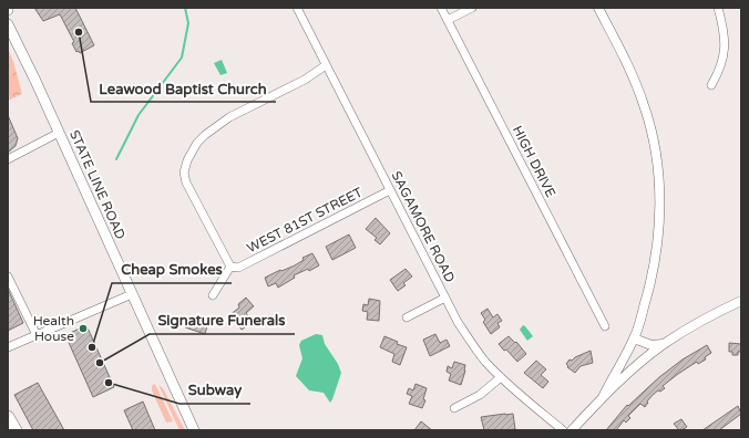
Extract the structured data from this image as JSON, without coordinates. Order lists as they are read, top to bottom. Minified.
{"streets":{"main road":["STATE LINE ROAD"],"street":["HIGH DRIVE","WEST 81ST STREET","SAGAMORE ROAD"]},"crossings":[["WEST 81ST STREET","SAGAMORE ROAD"]],"places":["Leawood Baptist Church","Health House","Cheap Smokes","Signature Funerals","Subway"]}
